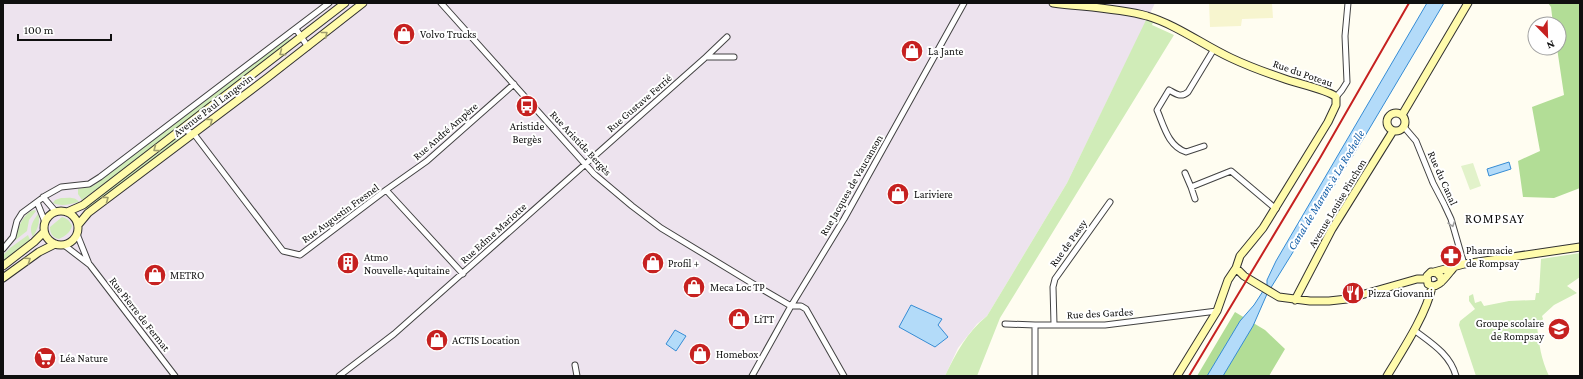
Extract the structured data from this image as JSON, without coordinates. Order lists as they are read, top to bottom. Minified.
{"streets":{"street":["Rue du Poteau","Rue Gustave Ferrié","Avenue Paul Langevin","Rue André Ampère","Rue Aristide Bergès","Rue du Canal","Rue Jacques de Vaucanson","Avenue Louise Pinchon","Rue Augustin Fresnel","Rue Edme Mariotte","Rue de Passy","Rue des Gardes","Rue Pierre de Fermat"]},"crossings":[["Rue du Poteau","Rue des Gardes"],["Rue Gustave Ferrié","Rue Aristide Bergès"],["Rue Gustave Ferrié","Rue Edme Mariotte"],["Avenue Paul Langevin","Rue Augustin Fresnel"],["Avenue Paul Langevin","Rue Pierre de Fermat"],["Rue André Ampère","Rue Aristide Bergès"],["Rue André Ampère","Rue Augustin Fresnel"],["Rue Aristide Bergès","Rue Jacques de Vaucanson"],["Rue Aristide Bergès","Rue Edme Mariotte"],["Rue du Canal","Avenue Louise Pinchon"],["Rue Augustin Fresnel","Rue Edme Mariotte"],["Rue de Passy","Rue des Gardes"]],"one_way":["Rue du Canal"],"districts":["ROMPSAY"],"water":["Canal de Marans à La Rochelle"],"places":{"shop":["Volvo Trucks","La Jante","Lariviere","Profil +","METRO","Meca Loc TP","LiTT","ACTIS Location","Homebox"],"bus stop":["Aristide Bergès"],"pharmacy":["Pharmacie de Rompsay"],"building":["Atmo Nouvelle-Aquitaine"],"restaurant":["Pizza Giovanni"],"school or university":["Groupe scolaire de Rompsay"],"supermarket":["Léa Nature"]},"scale_bar":"100 m","north":"bottom right"}
